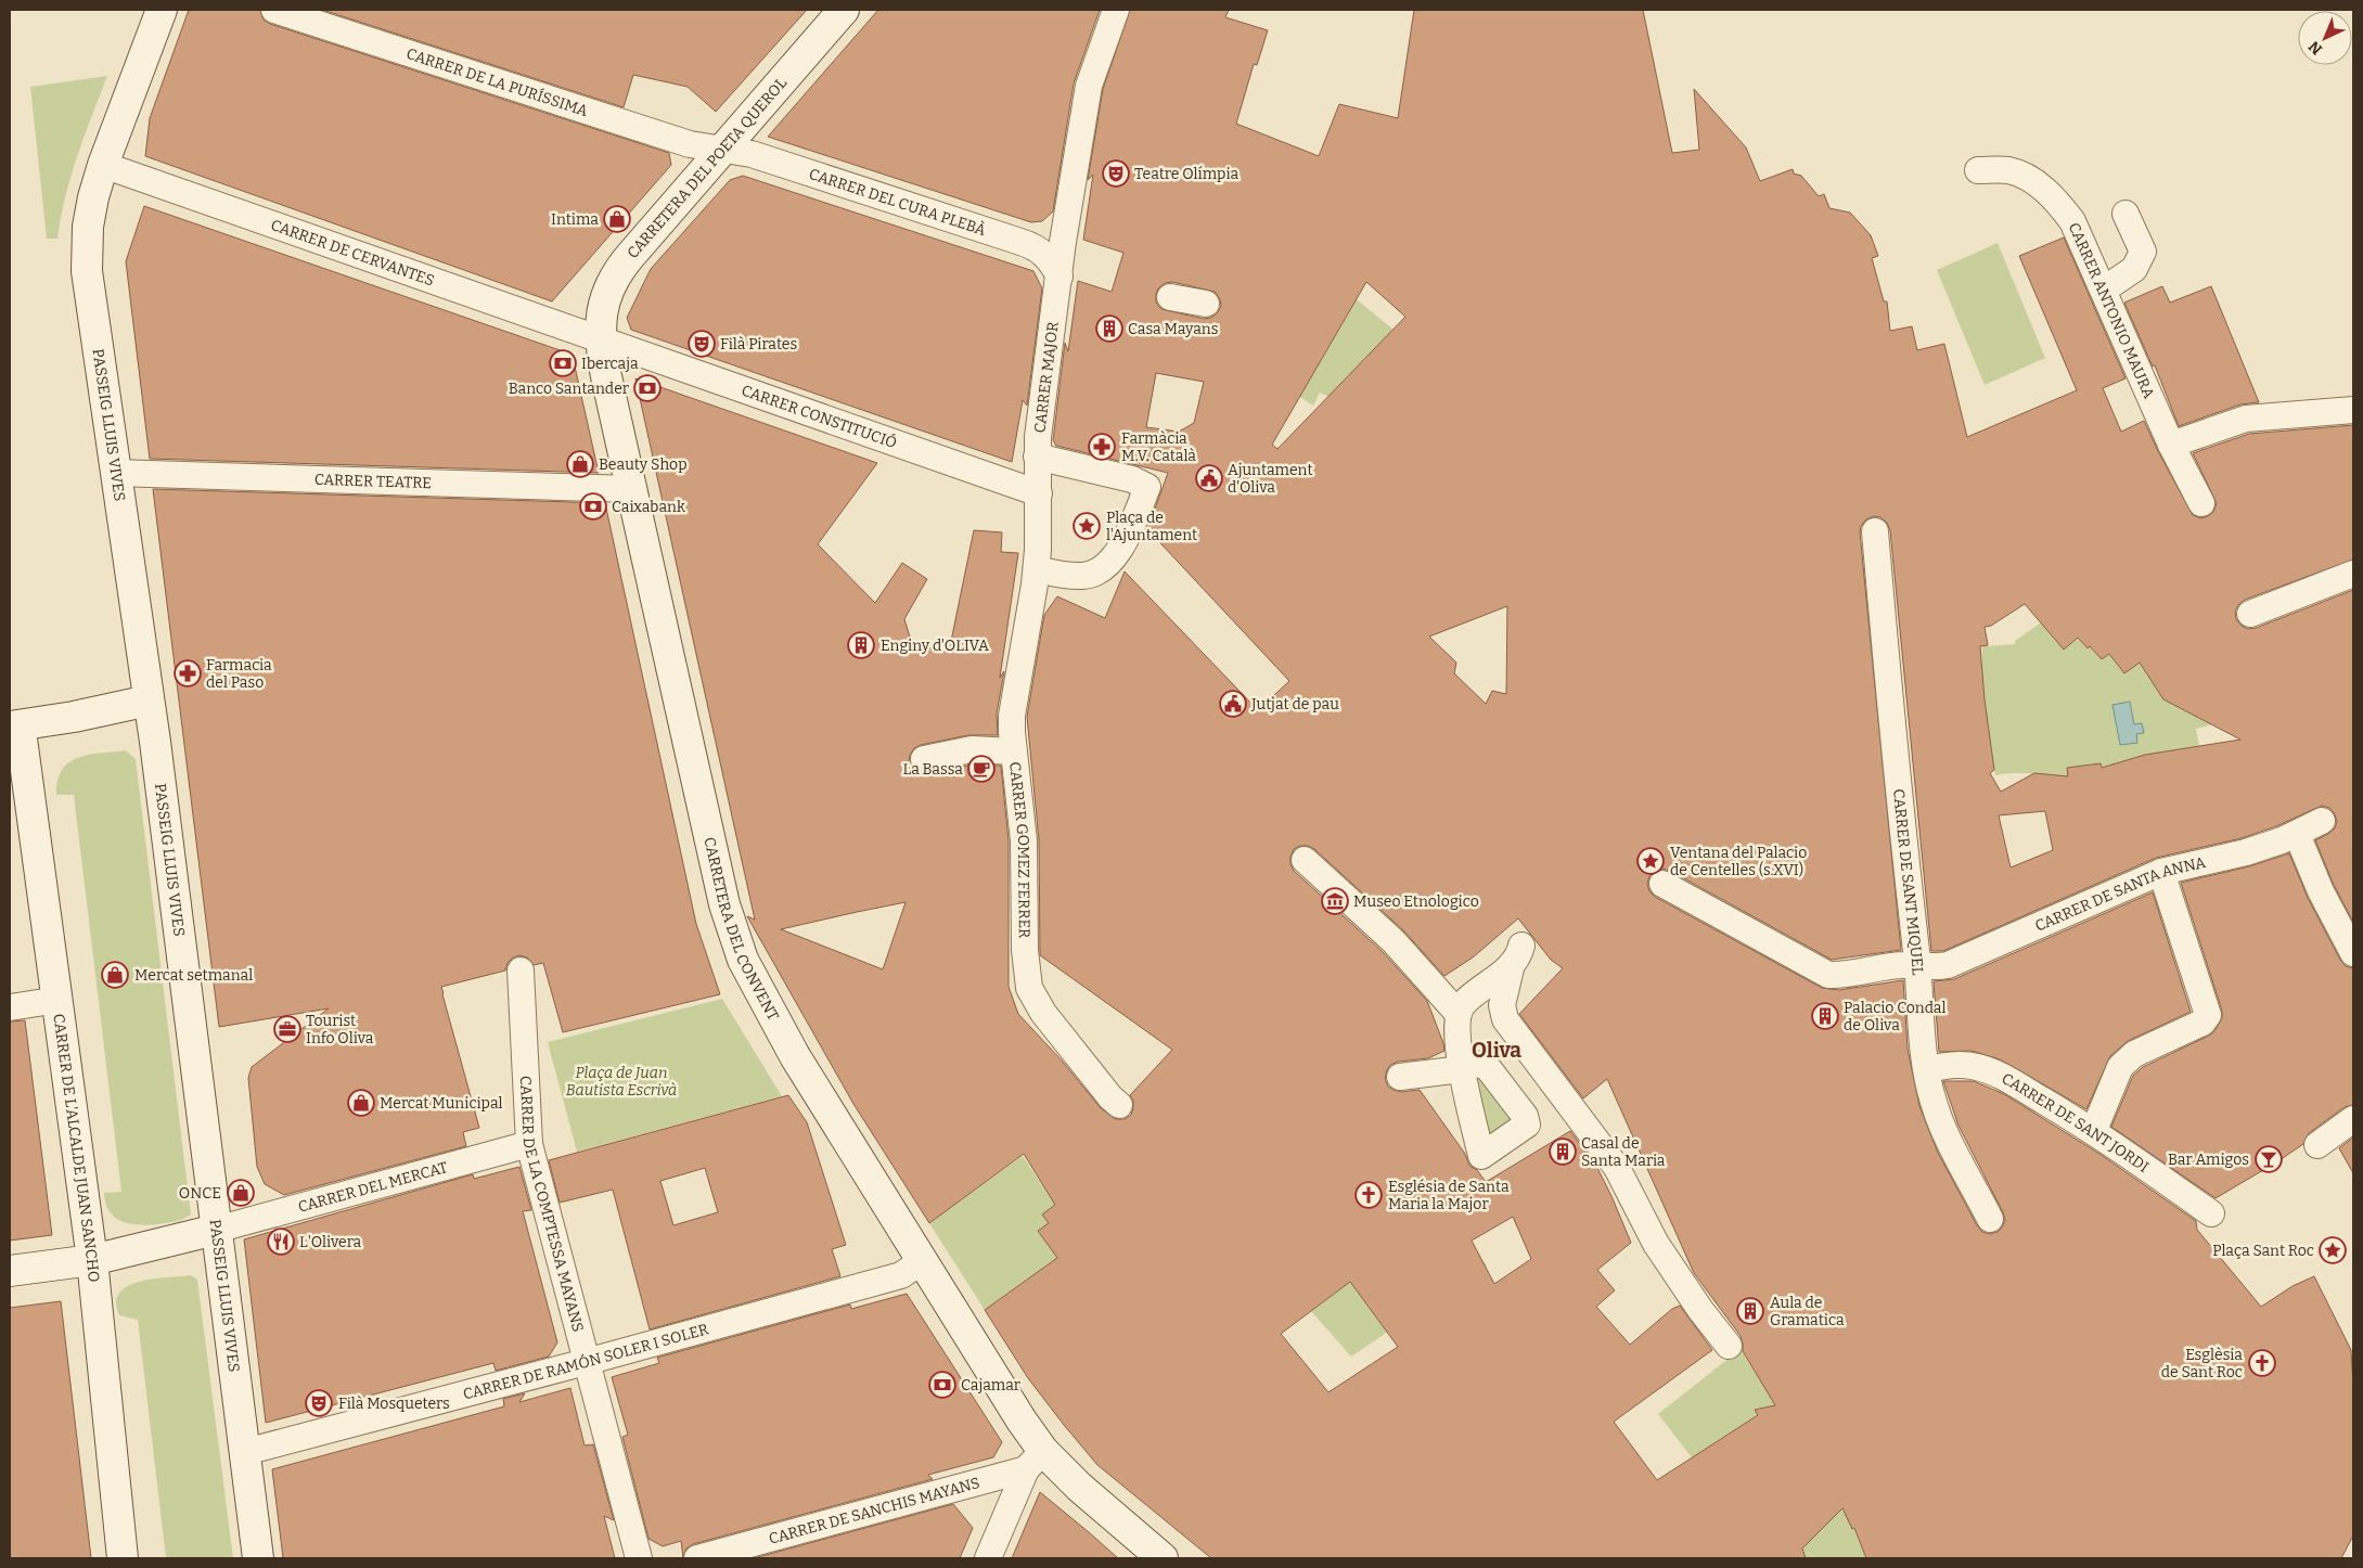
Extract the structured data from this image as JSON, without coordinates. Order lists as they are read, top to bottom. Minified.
{"streets":{"street":["CARRER DE LA PURÍSSIMA","CARRETERA DEL POETA QUEROL","CARRER DEL CURA PLEBÀ","CARRER DE CERVANTES","CARRER ANTONIO MAURA","CARRER MAJOR","CARRER CONSTITUCIÓ","PASSEIG LLUIS VIVES","CARRER TEATRE","CARRER GOMEZ FERRER","CARRER DE SANT MIQUEL","CARRER DE SANTA ANNA","CARRETERA DEL CONVENT","CARRER DE SANT JORDI","CARRER DE L'ALCALDE JUAN SANCHO","CARRER DEL MERCAT","CARRER DE LA COMPTESSA MAYANS","CARRER DE RAMÓN SOLER I SOLER","CARRER DE SANCHIS MAYANS"]},"crossings":[["CARRER DE LA PURÍSSIMA","CARRETERA DEL POETA QUEROL"],["CARRER DE LA PURÍSSIMA","CARRER DEL CURA PLEBÀ"],["CARRETERA DEL POETA QUEROL","CARRER DEL CURA PLEBÀ"],["CARRETERA DEL POETA QUEROL","CARRER DE CERVANTES"],["CARRETERA DEL POETA QUEROL","CARRER CONSTITUCIÓ"],["CARRETERA DEL POETA QUEROL","CARRETERA DEL CONVENT"],["CARRER DEL CURA PLEBÀ","CARRER MAJOR"],["CARRER DE CERVANTES","CARRER CONSTITUCIÓ"],["CARRER DE CERVANTES","PASSEIG LLUIS VIVES"],["CARRER DE CERVANTES","CARRETERA DEL CONVENT"],["CARRER MAJOR","CARRER CONSTITUCIÓ"],["CARRER MAJOR","CARRER GOMEZ FERRER"],["CARRER CONSTITUCIÓ","CARRETERA DEL CONVENT"],["PASSEIG LLUIS VIVES","CARRER TEATRE"],["PASSEIG LLUIS VIVES","CARRER DEL MERCAT"],["PASSEIG LLUIS VIVES","CARRER DE RAMÓN SOLER I SOLER"],["CARRER TEATRE","CARRETERA DEL CONVENT"],["CARRER DE SANT MIQUEL","CARRER DE SANTA ANNA"],["CARRER DE SANT MIQUEL","CARRER DE SANT JORDI"],["CARRETERA DEL CONVENT","CARRER DE RAMÓN SOLER I SOLER"],["CARRETERA DEL CONVENT","CARRER DE SANCHIS MAYANS"],["CARRER DEL MERCAT","CARRER DE LA COMPTESSA MAYANS"],["CARRER DE LA COMPTESSA MAYANS","CARRER DE RAMÓN SOLER I SOLER"]],"districts":["Oliva"],"parks":["Plaça de Juan Bautista Escrivà"],"places":{"theatre":["Teatre Olímpia","Filà Pirates","Filà Mosqueters"],"shop":["Intima","Beauty Shop","Mercat setmanal","Mercat Municipal","ONCE"],"building":["Casa Mayans","Enginy d'OLIVA","Palacio Condal de Oliva","Casal de Santa Maria","Aula de Gramatica"],"bank":["Ibercaja","Banco Santander","Caixabank","Cajamar"],"pharmacy":["Farmàcia M.V. Català","Farmacia del Paso"],"public building":["Ajuntament d'Oliva","Jutjat de pau"],"place":["Plaça de l'Ajuntament","Ventana del Palacio de Centelles (s.XVI)","Plaça Sant Roc"],"cafe":["La Bassa"],"museum":["Museo Etnologico"],"office":["Tourist Info Oliva"],"bar":["Bar Amigos"],"church":["Església de Santa Maria la Major","Esglèsia de Sant Roc"],"restaurant":["L'Olivera"]},"north":"bottom left"}
